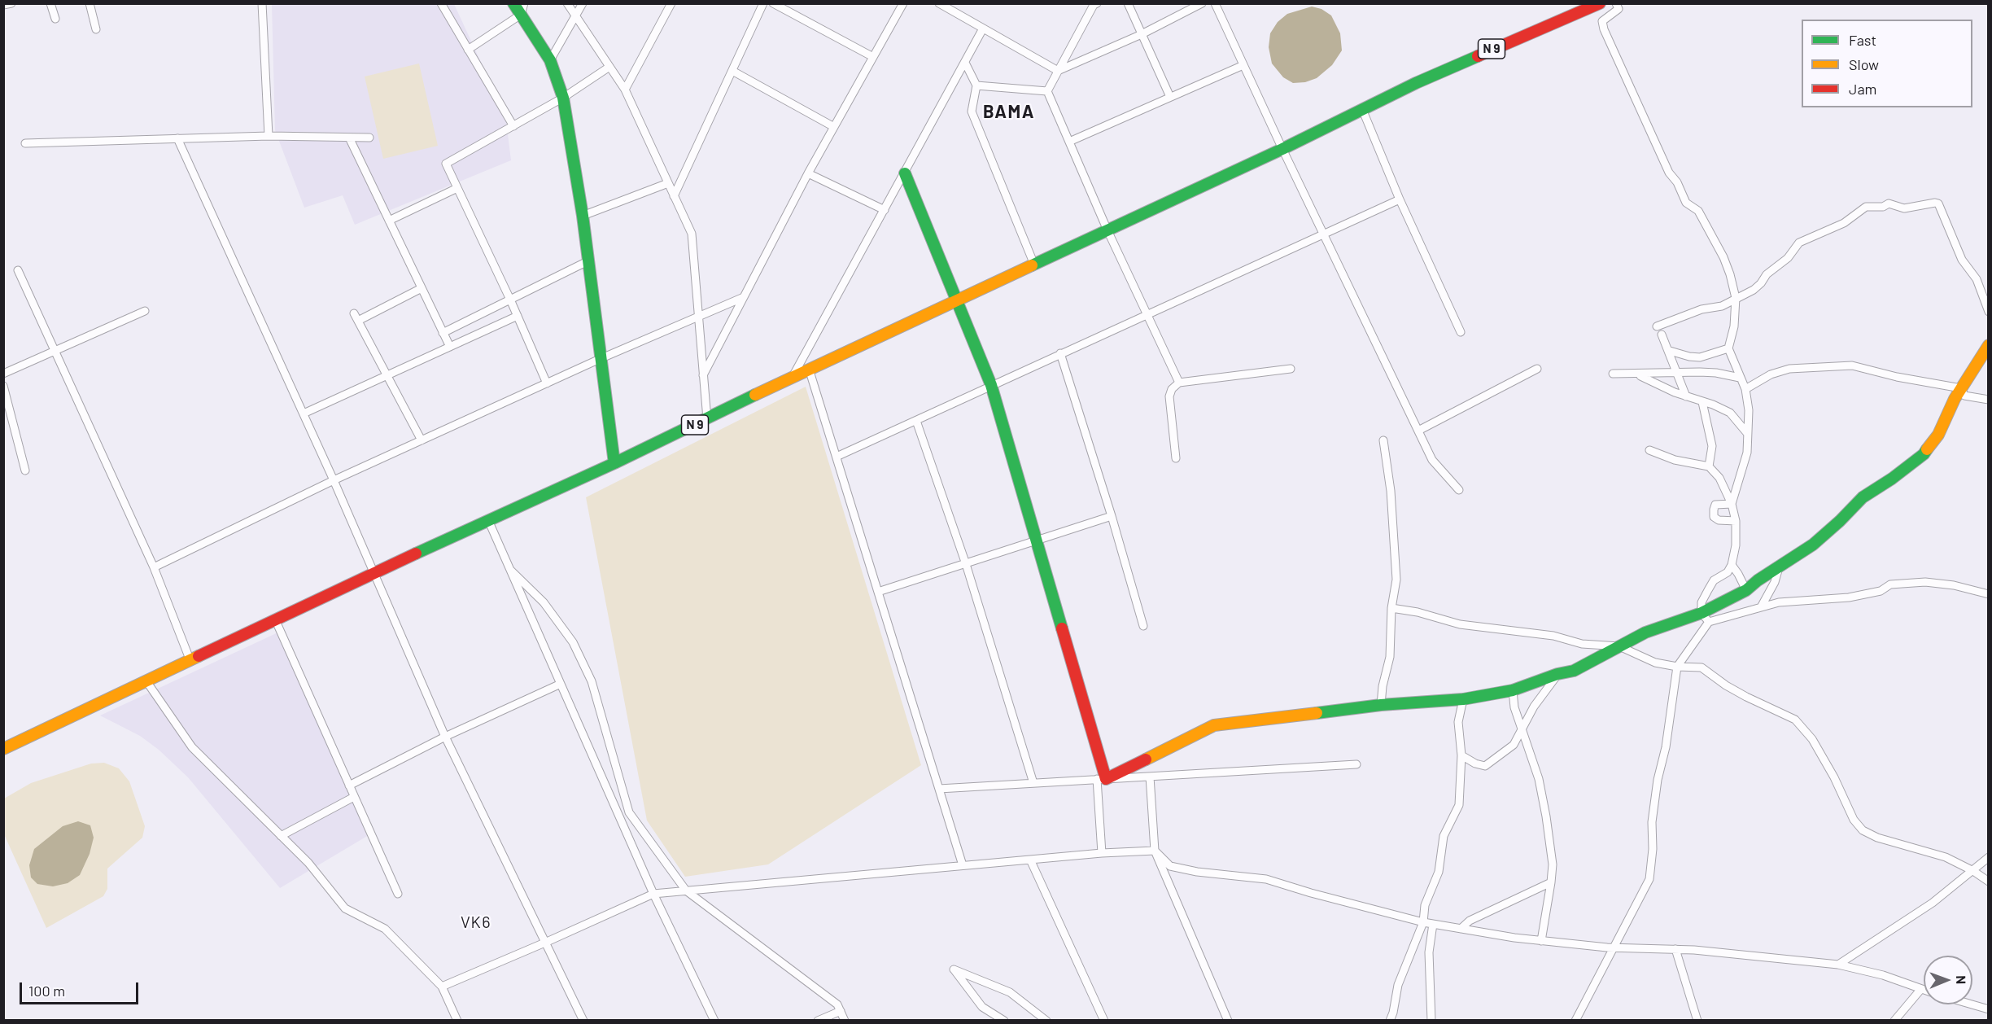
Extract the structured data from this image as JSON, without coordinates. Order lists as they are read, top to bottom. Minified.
{"streets":{"street":["N 9"]},"districts":["BAMA","VK6"],"legend":["Fast","Slow","Jam"],"scale_bar":"100 m","north":"right"}
